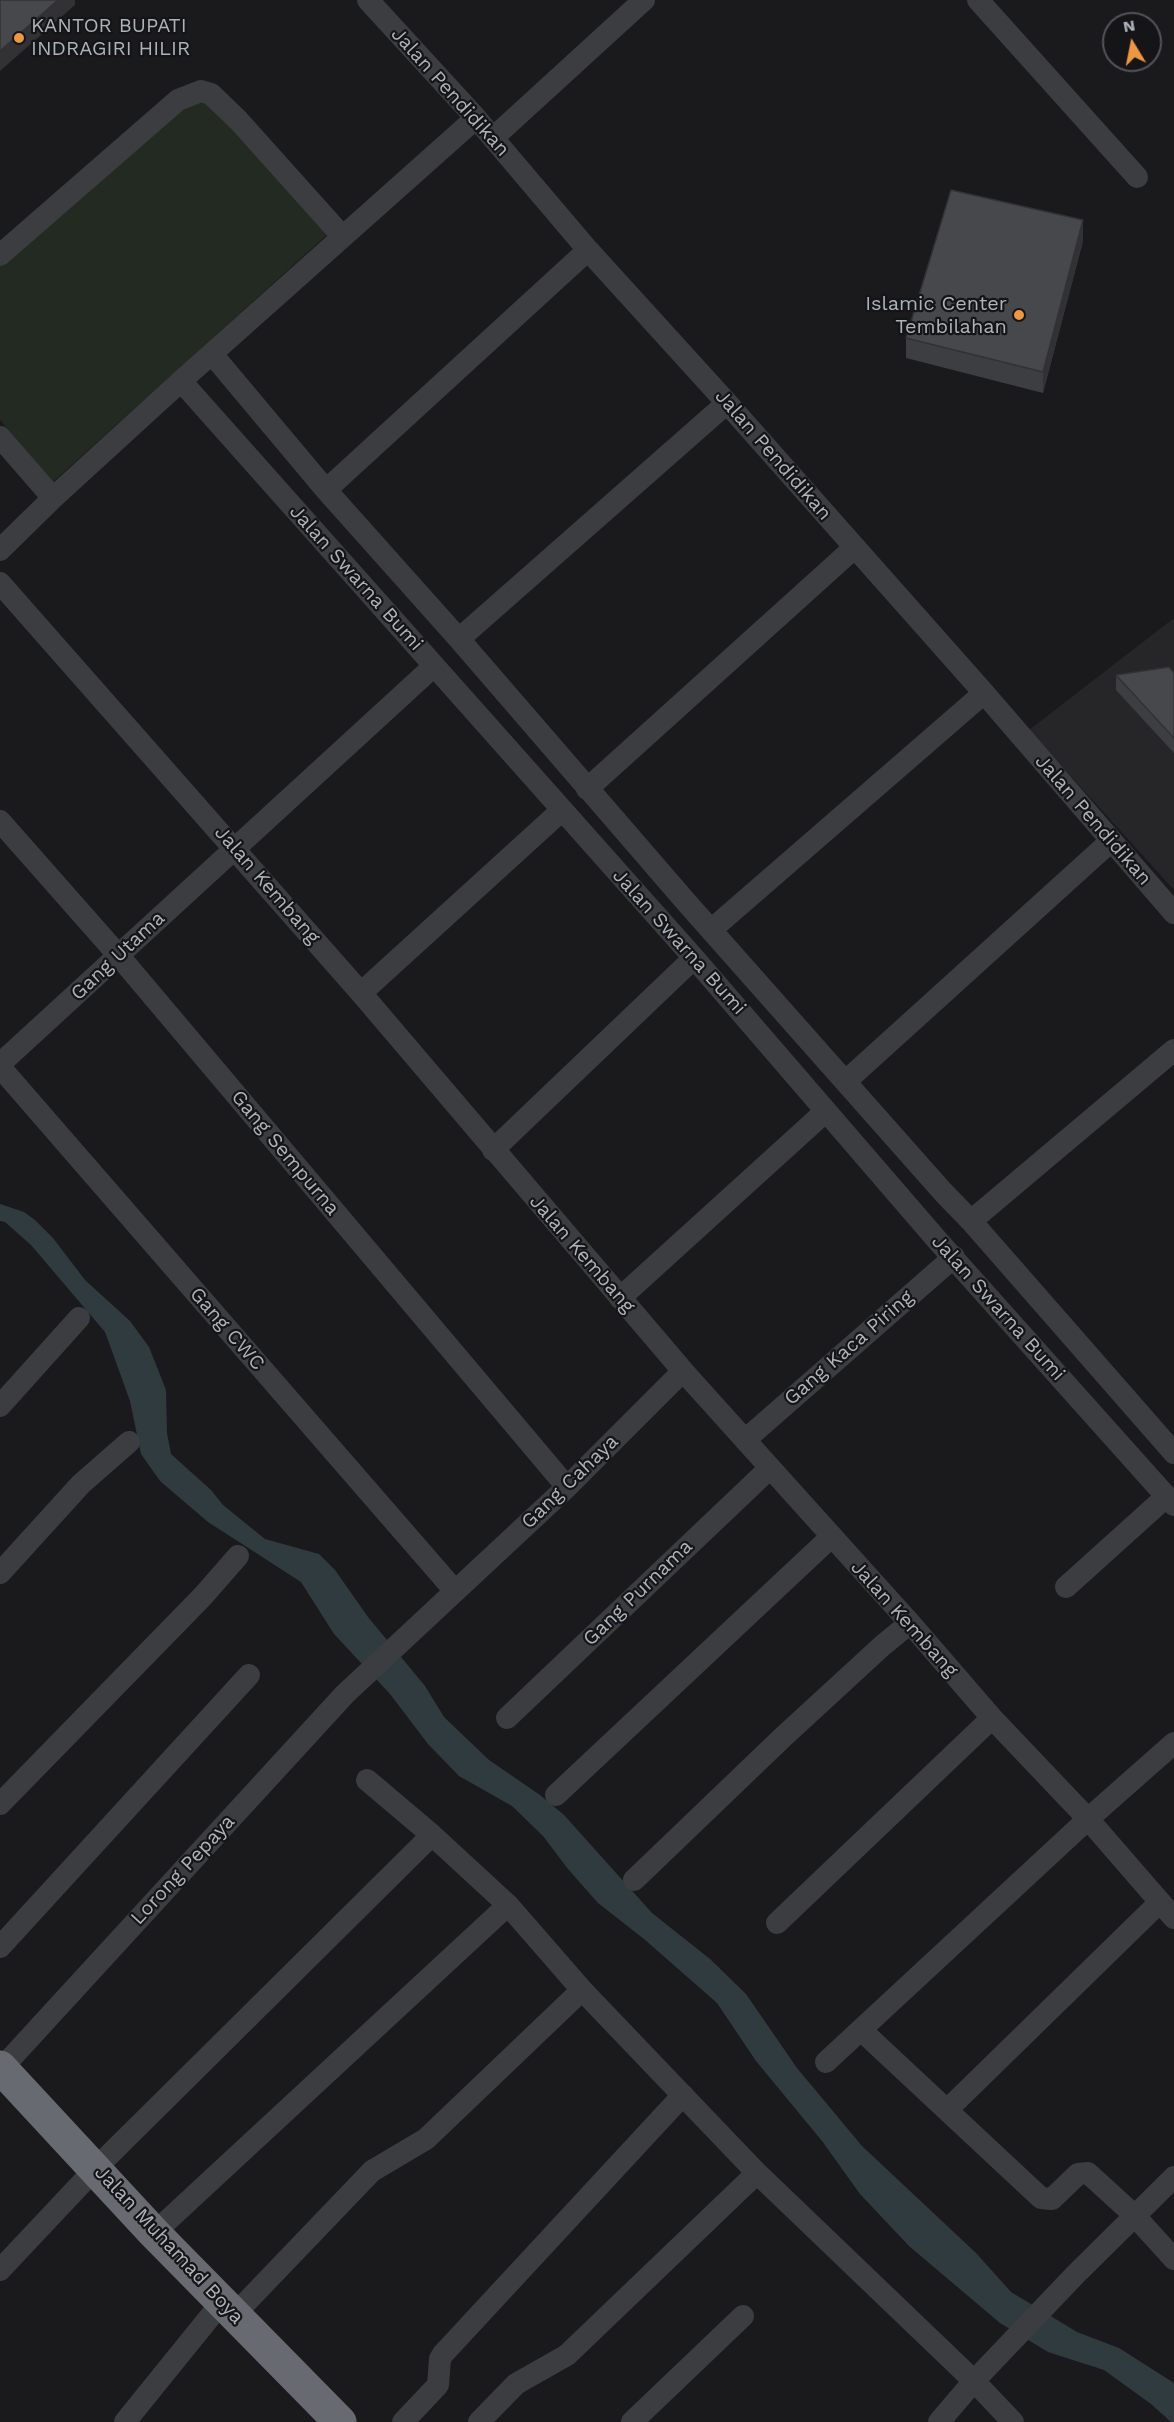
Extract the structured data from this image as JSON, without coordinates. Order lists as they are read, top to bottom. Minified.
{"streets":{"highway":["Jalan Muhamad Boya"],"street":["Jalan Pendidikan","Jalan Swarna Bumi","Jalan Kembang","Gang Utama","Gang Sempurna","Gang CWC","Gang Kaca Piring","Gang Cahaya","Gang Purnama","Lorong Pepaya"]},"crossings":[["Jalan Swarna Bumi","Gang Utama"],["Jalan Swarna Bumi","Gang Kaca Piring"],["Jalan Kembang","Gang Utama"],["Jalan Kembang","Gang Kaca Piring"],["Jalan Kembang","Gang Cahaya"],["Jalan Kembang","Gang Purnama"],["Gang Utama","Gang Sempurna"],["Gang Utama","Gang CWC"],["Gang Sempurna","Gang Cahaya"],["Gang CWC","Gang Cahaya"],["Gang Cahaya","Lorong Pepaya"],["Lorong Pepaya","Jalan Muhamad Boya"]],"places":["KANTOR BUPATI INDRAGIRI HILIR","Islamic Center Tembilahan"],"north":"top"}
